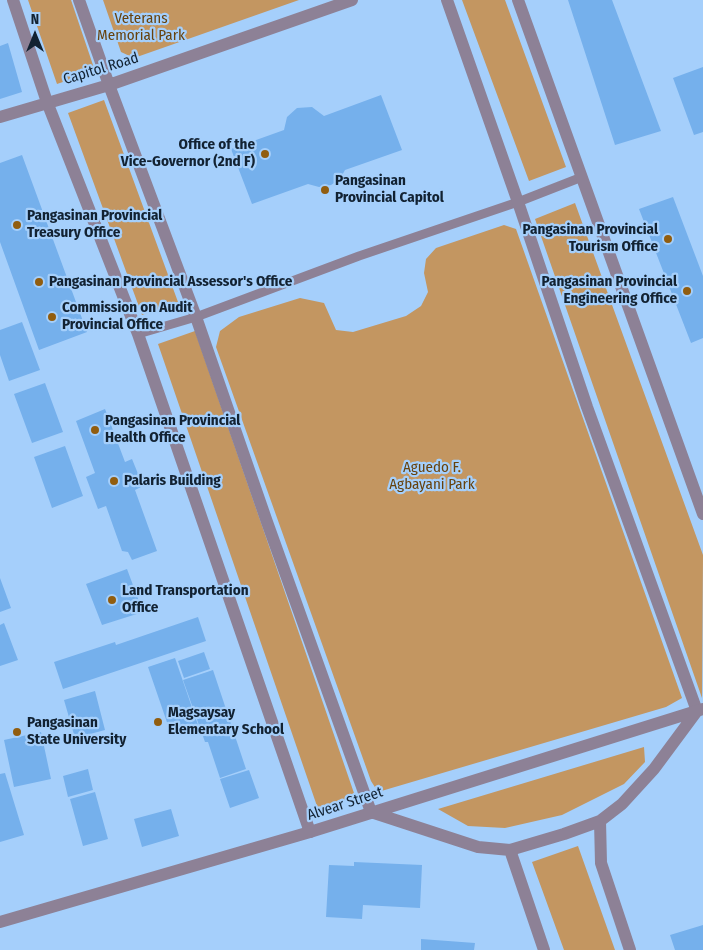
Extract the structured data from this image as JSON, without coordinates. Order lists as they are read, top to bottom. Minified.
{"streets":{"street":["Capitol Road","Alvear Street"]},"parks":["Veterans Memorial Park","Aguedo F. Agbayani Park"],"places":["Office of the Vice-Governor (2nd F)","Pangasinan Provincial Capitol","Pangasinan Provincial Treasury Office","Pangasinan Provincial Tourism Office","Pangasinan Provincial Assessor's Office","Pangasinan Provincial Engineering Office","Commission on Audit Provincial Office","Pangasinan Provincial Health Office","Palaris Building","Land Transportation Office","Magsaysay Elementary School","Pangasinan State University"],"north":"top"}
